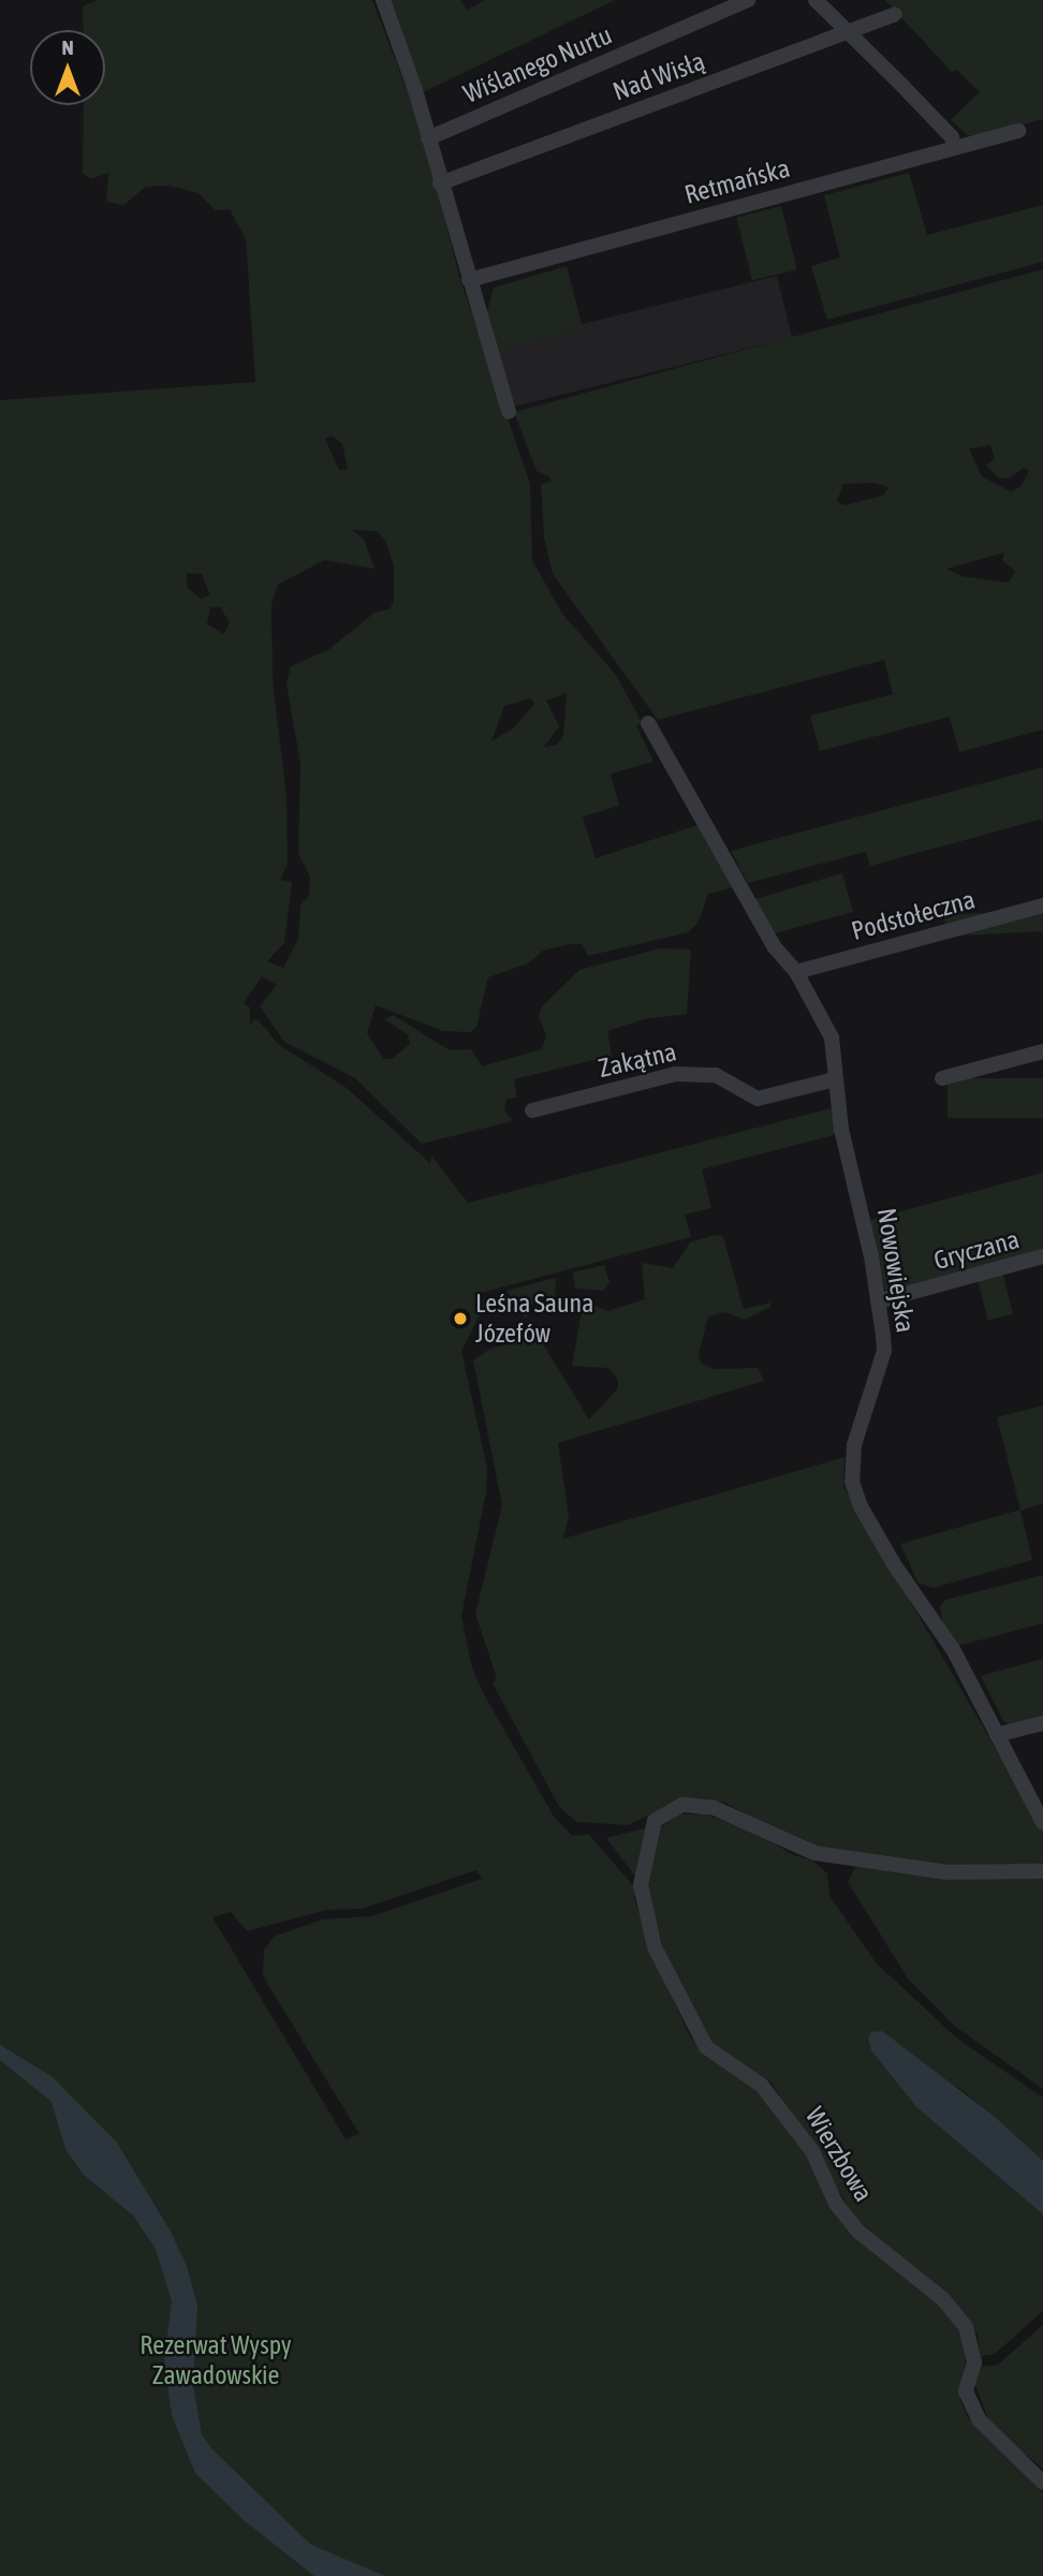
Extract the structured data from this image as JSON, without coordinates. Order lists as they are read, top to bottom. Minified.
{"streets":{"street":["Wiślanego Nurtu","Nad Wisłą","Retmańska","Podstołeczna","Zakątna","Gryczana","Nowowiejska","Wierzbowa"]},"crossings":[["Podstołeczna","Nowowiejska"],["Zakątna","Nowowiejska"],["Gryczana","Nowowiejska"]],"parks":["Rezerwat Wyspy Zawadowskie"],"places":["Leśna Sauna Józefów"],"north":"top"}
